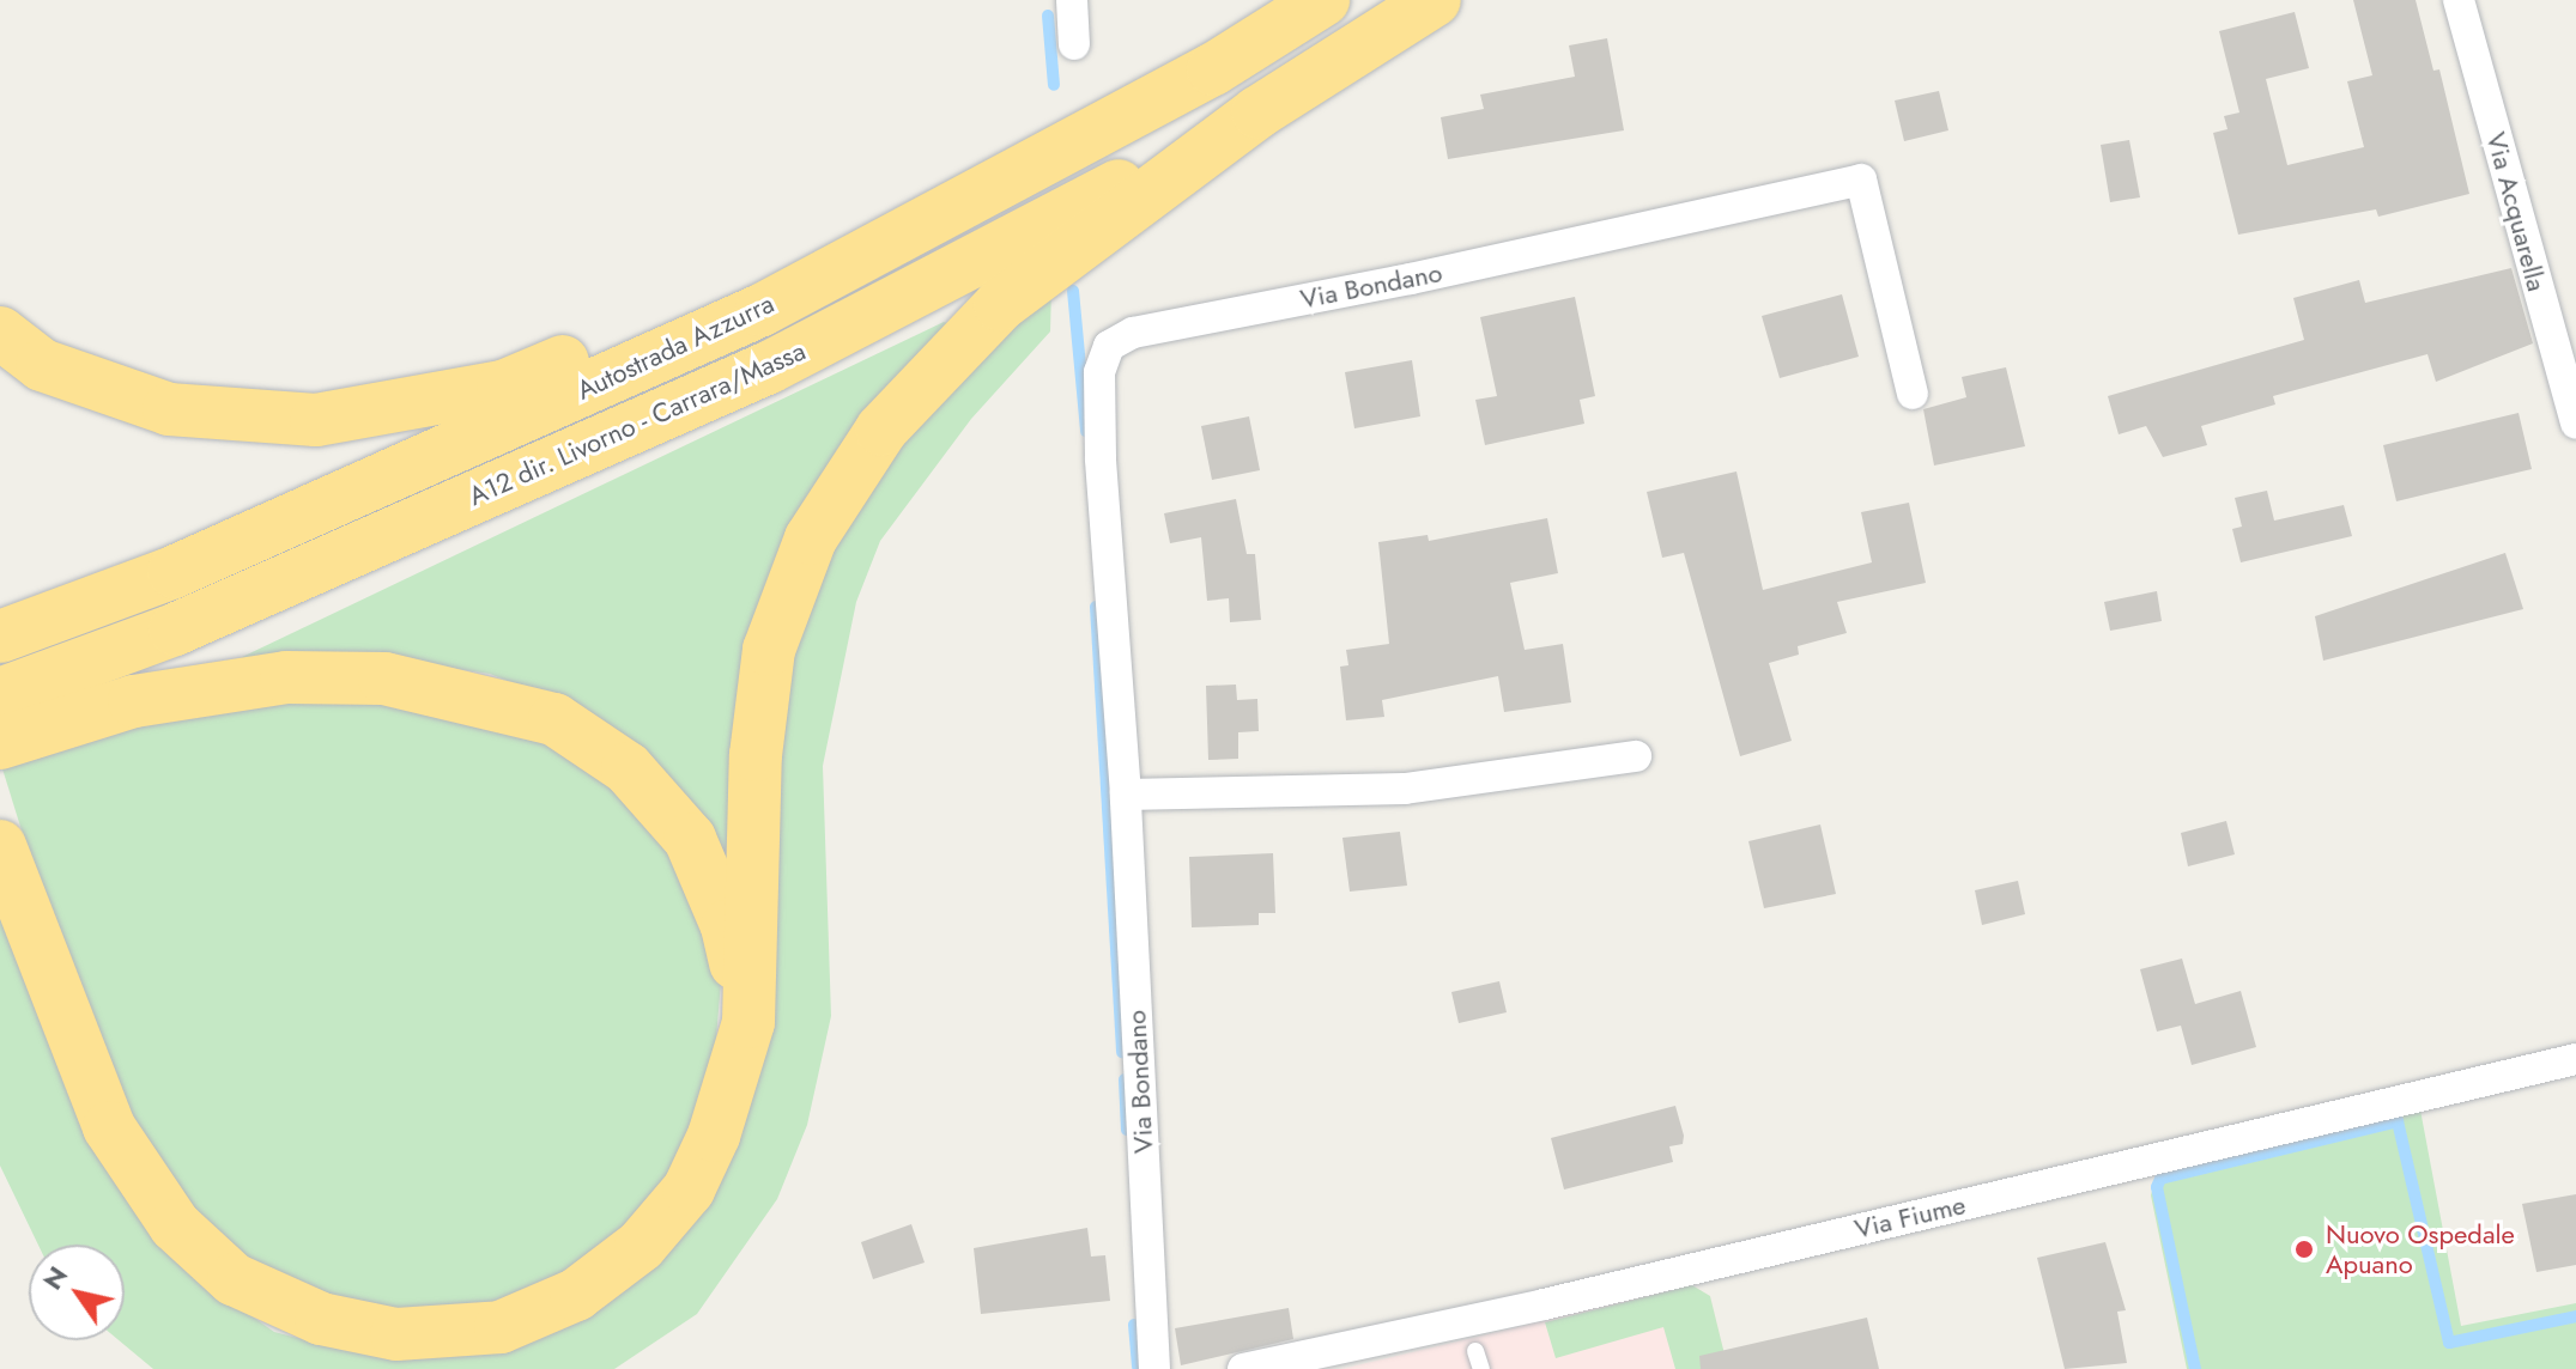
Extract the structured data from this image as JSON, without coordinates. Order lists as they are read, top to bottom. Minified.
{"streets":{"highway":["Autostrada Azzurra","A12 dir. Livorno - Carrara/Massa"],"street":["Via Acquarella","Via Bondano","Via Fiume"]},"places":["Nuovo Ospedale Apuano"],"north":"top left"}
